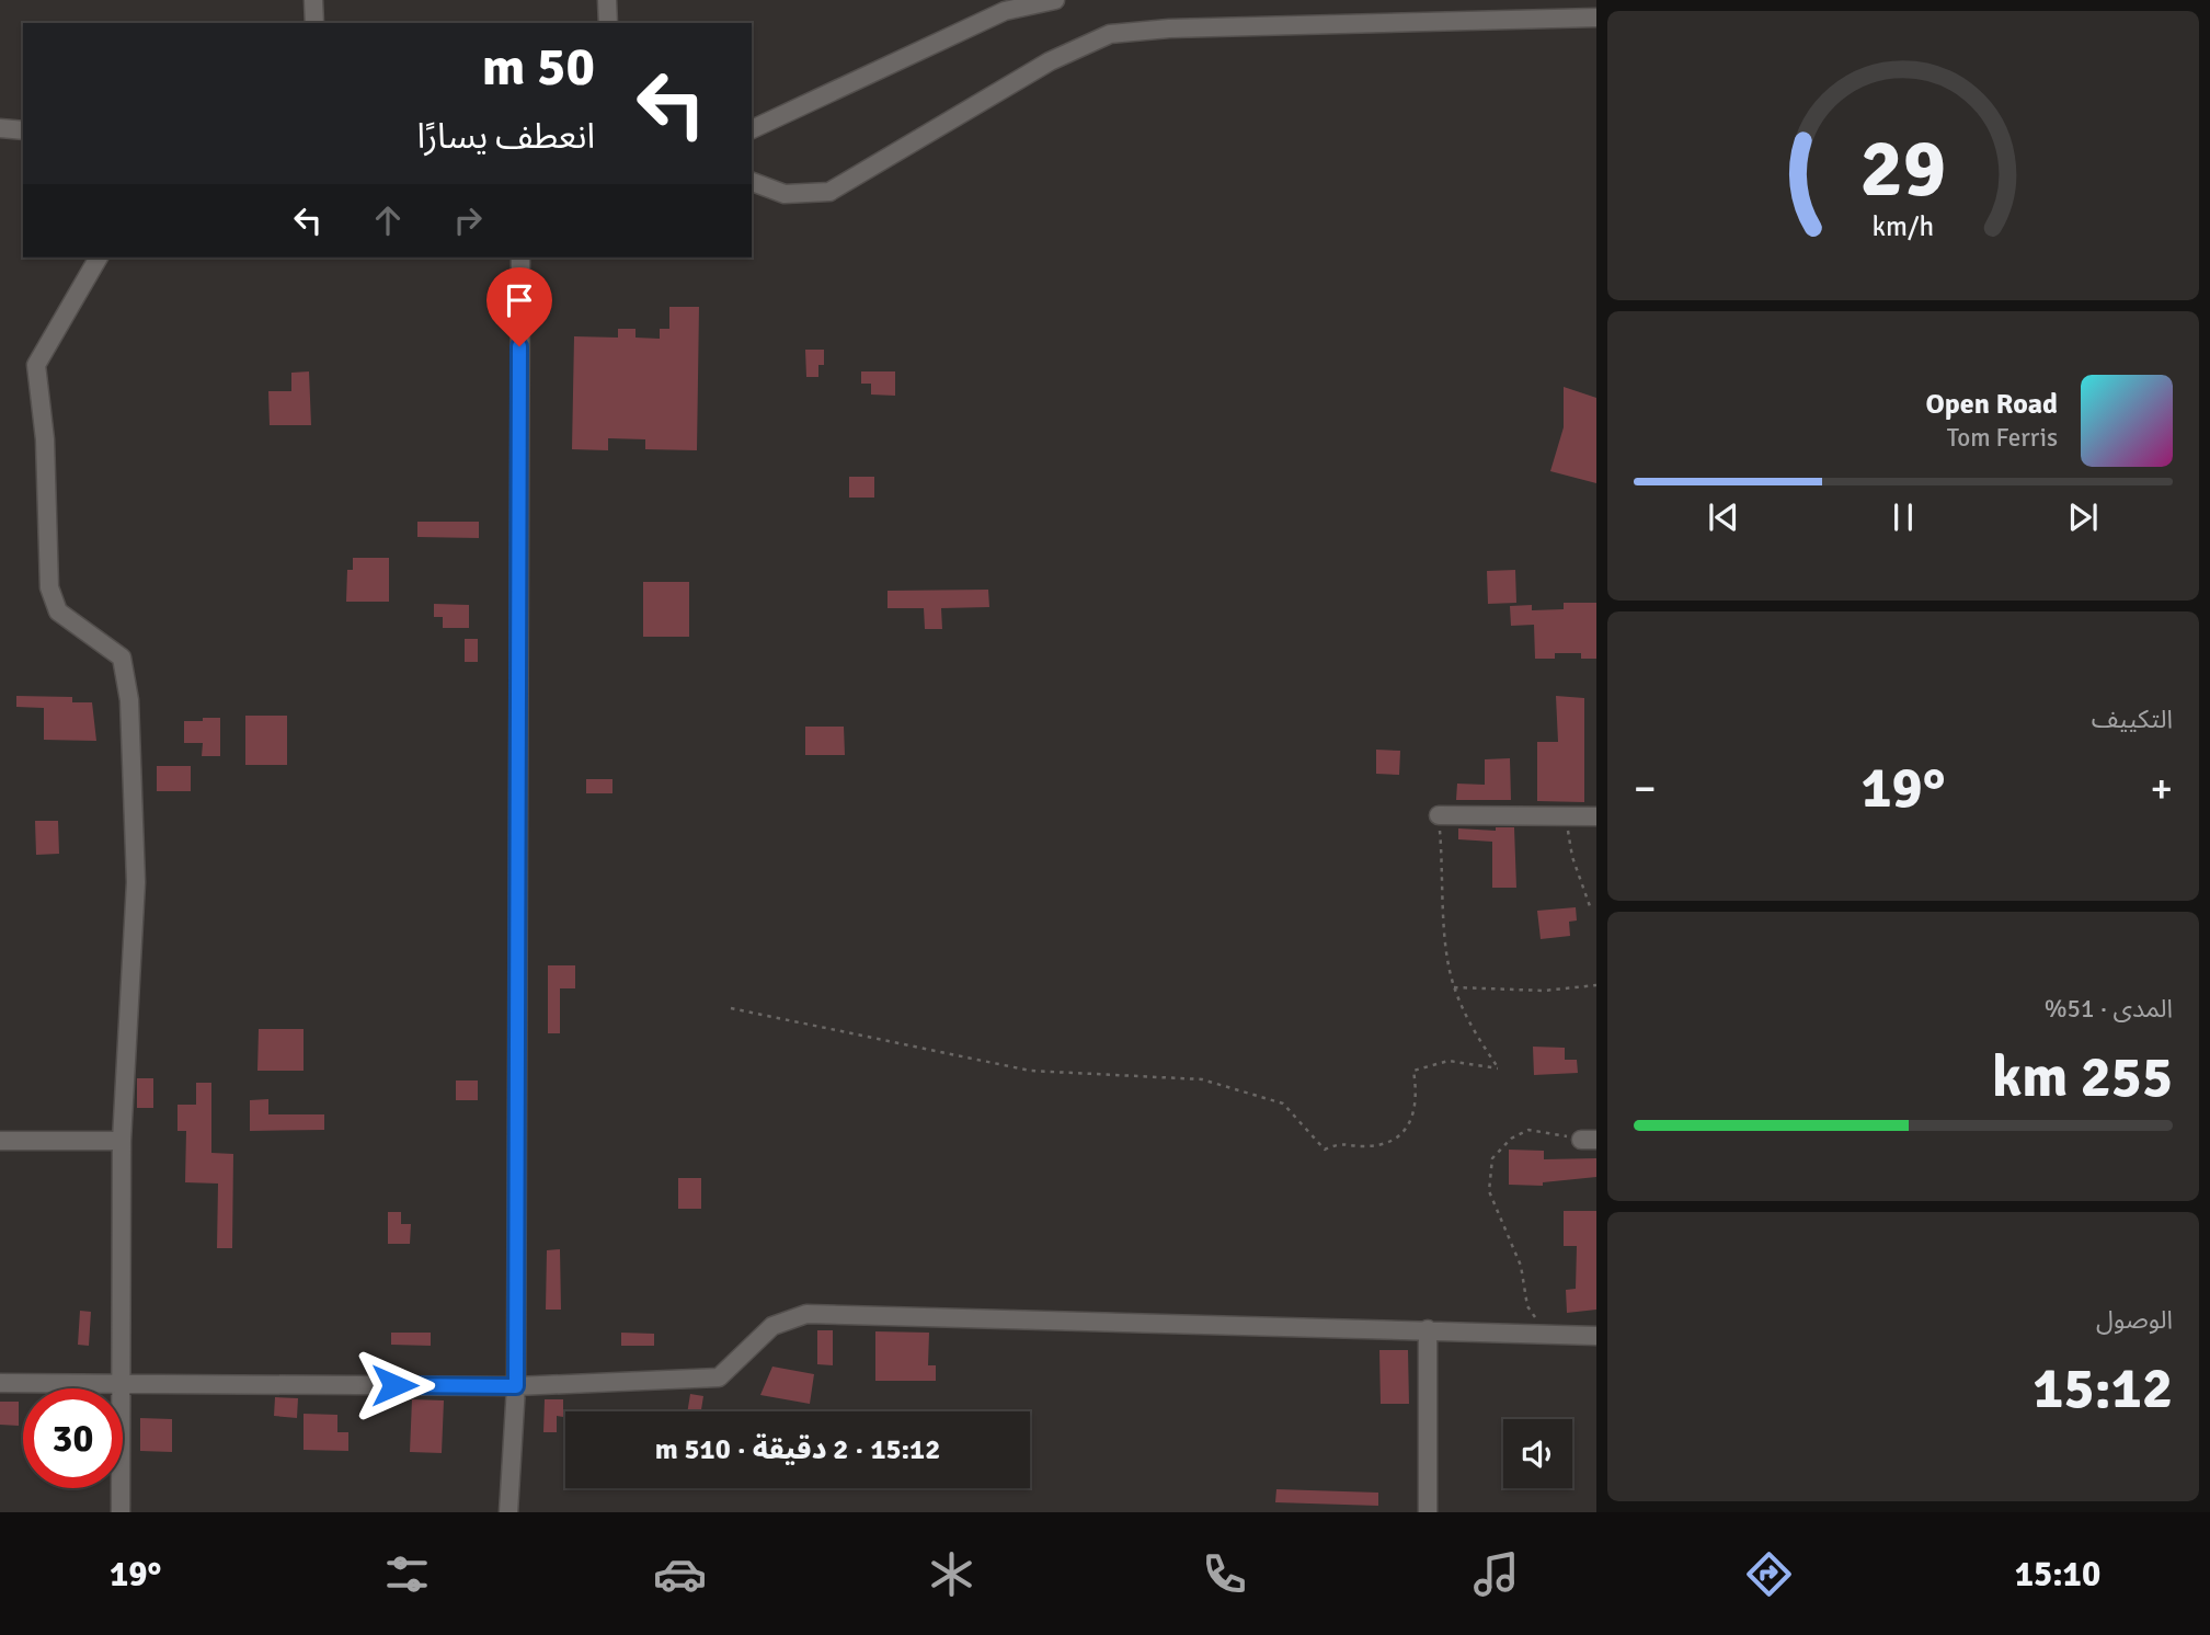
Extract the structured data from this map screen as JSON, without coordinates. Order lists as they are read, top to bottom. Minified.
{"page":{"turn":["50 m","انعطف يسارًا"],"song":["Open Road","Tom Ferris"],"tile":["التكييف",["المدى · 51%","255 km"],["الوصول","15:12"]],"heat":["−","19°","+"],"limit":"30","trip":"15:12 · 2 دقيقة · 510 m","tabs":["15:10","19°"],"gauge":["29","km/h"]}}
